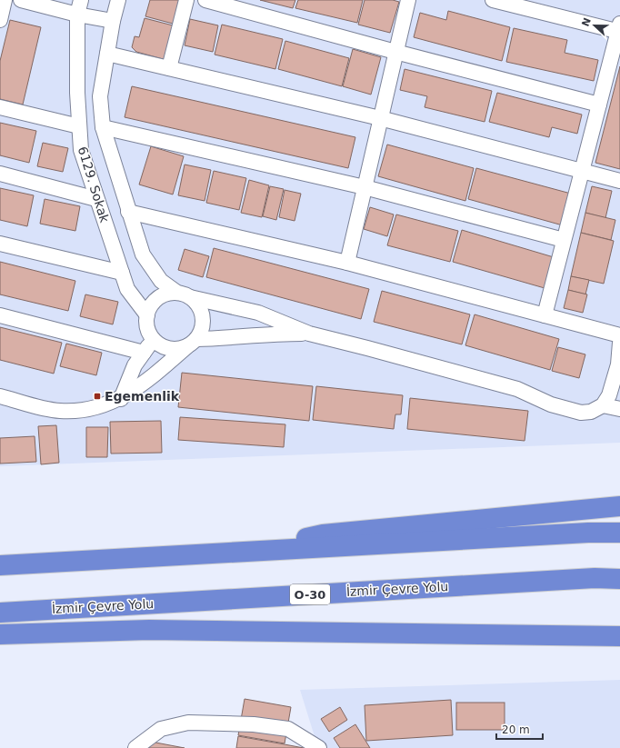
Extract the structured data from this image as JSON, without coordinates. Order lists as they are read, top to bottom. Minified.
{"streets":{"highway":["İzmir Çevre Yolu","O-30"],"street":["6129. Sokak"]},"places":{"transit":["Egemenlik"]},"scale_bar":"20 m","north":"left"}
